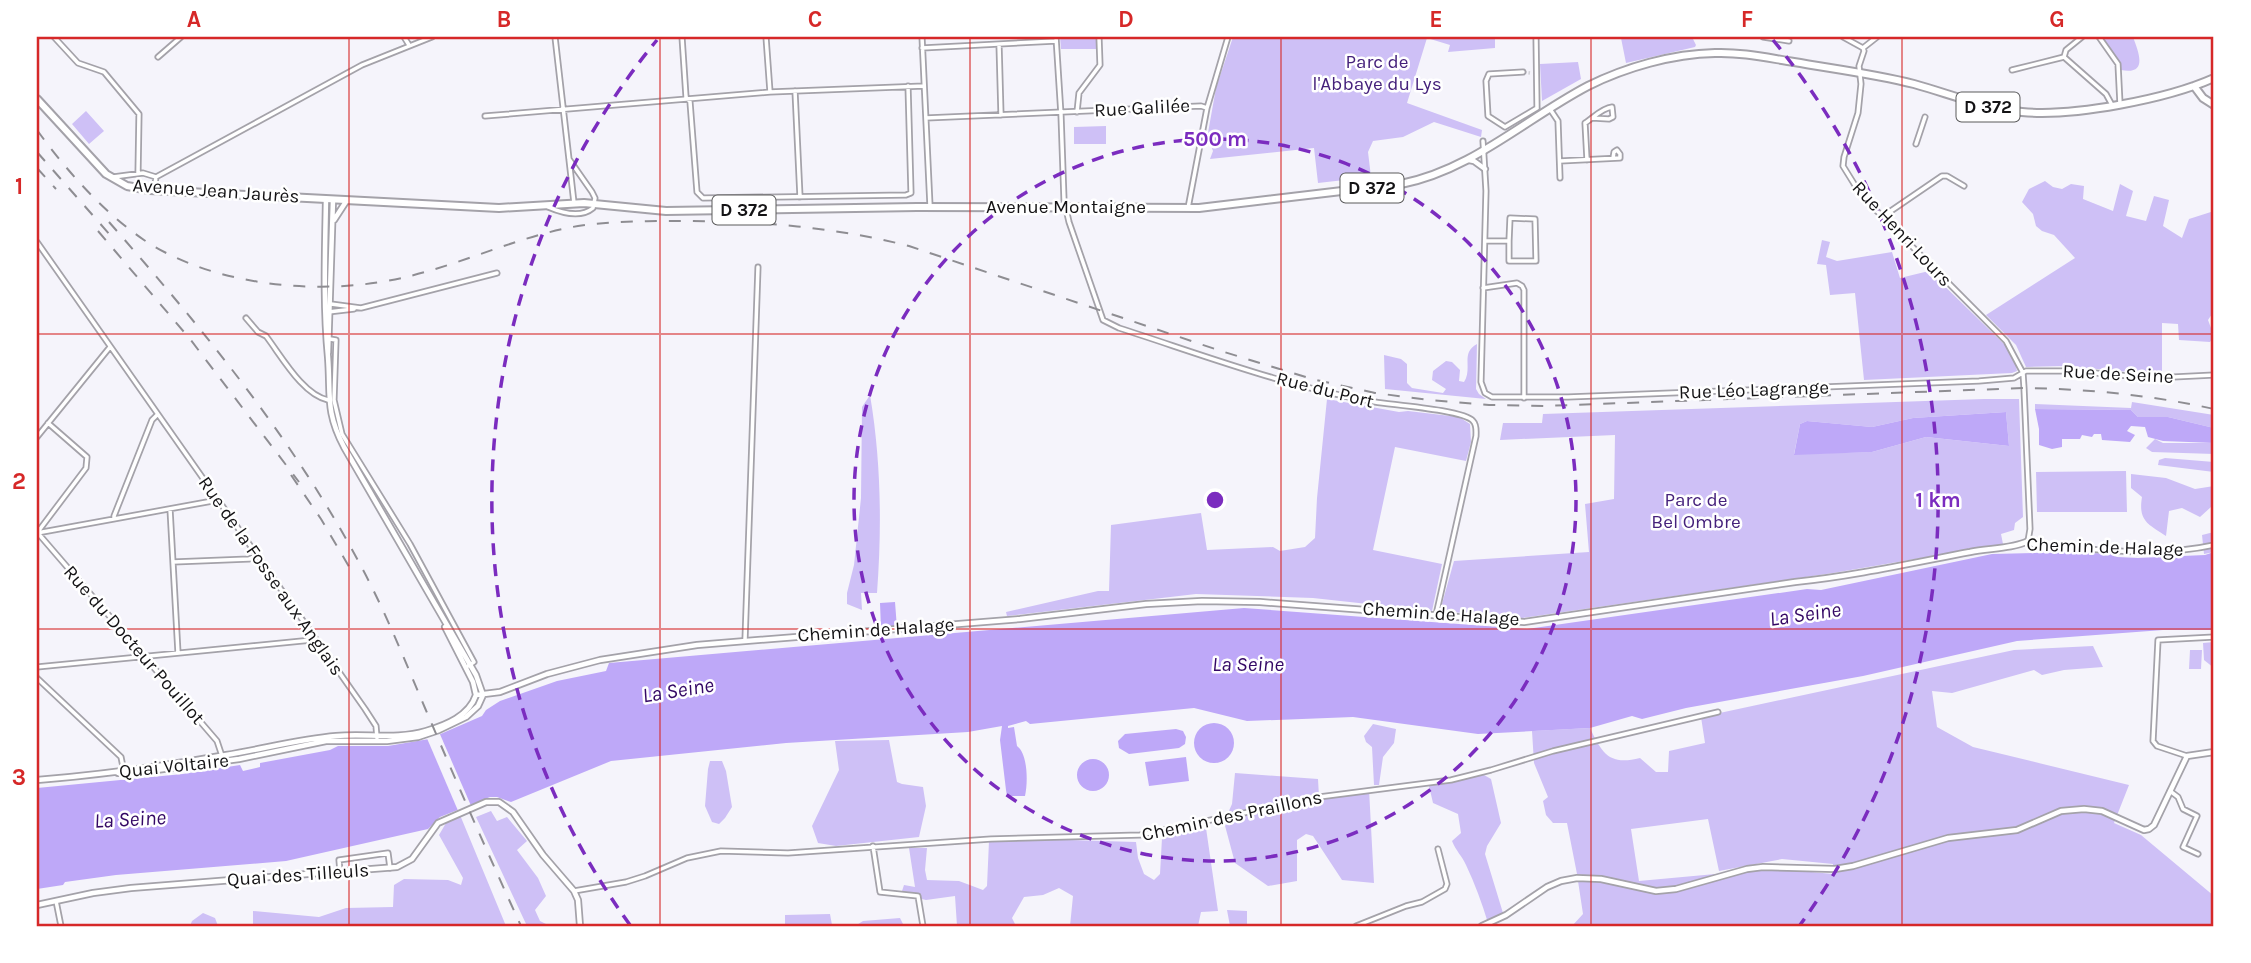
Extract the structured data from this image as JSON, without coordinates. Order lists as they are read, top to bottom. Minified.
{"streets":{"main road":["D 372","Avenue Jean Jaurès","Avenue Montaigne"],"street":["Rue Galilée","Rue Henri Lours","Rue de Seine","Rue du Port","Rue Léo Lagrange","Chemin de Halage","Rue de la Fosse aux Anglais","Rue du Docteur Pouillot","Quai Voltaire","Chemin des Praillons","Quai des Tilleuls"]},"crossings":[["D 372","Avenue Montaigne"],["D 372","Rue Henri Lours"],["Avenue Jean Jaurès","Avenue Montaigne"],["Avenue Montaigne","Rue du Port"],["Rue Henri Lours","Rue de Seine"],["Rue Henri Lours","Rue Léo Lagrange"],["Rue de Seine","Rue Léo Lagrange"],["Rue du Port","Chemin de Halage"],["Rue de la Fosse aux Anglais","Quai Voltaire"],["Rue du Docteur Pouillot","Quai Voltaire"],["Chemin des Praillons","Quai des Tilleuls"]],"water":["La Seine"],"parks":["Parc de l'Abbaye du Lys","Parc de Bel Ombre"],"grid":{"columns":["A","B","C","D","E","F","G"],"rows":["1","2","3"]},"rings":["500 m","1 km"]}
